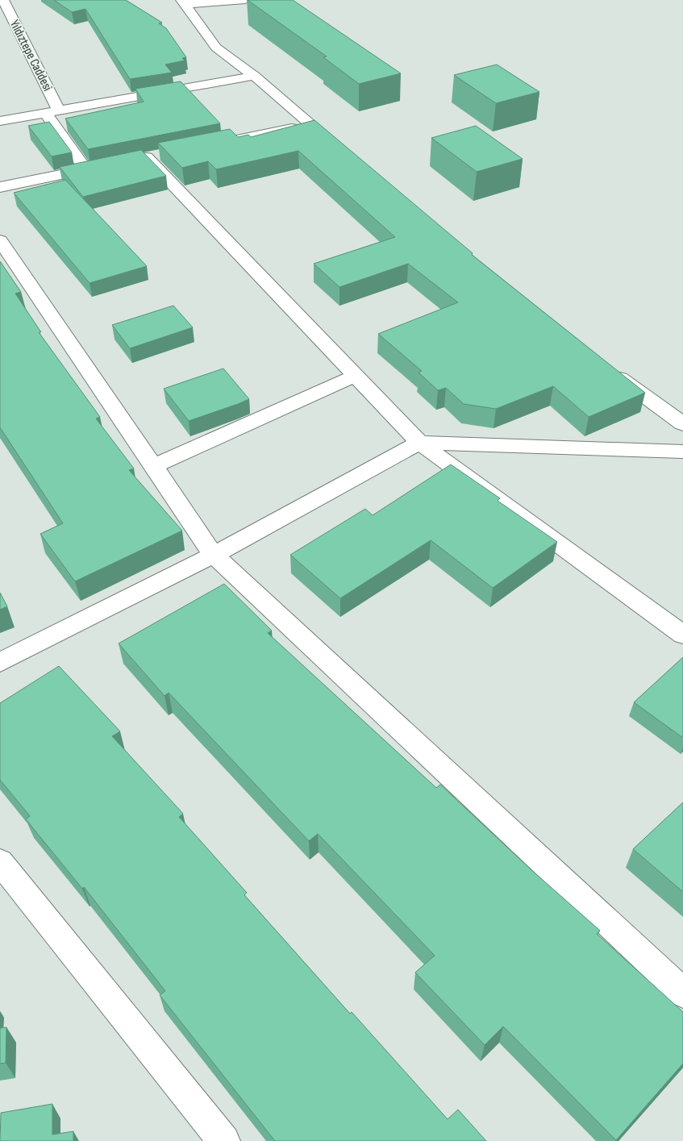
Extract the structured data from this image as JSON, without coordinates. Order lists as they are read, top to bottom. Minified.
{"streets":{"street":["Yıldıztepe Caddesi"]}}
